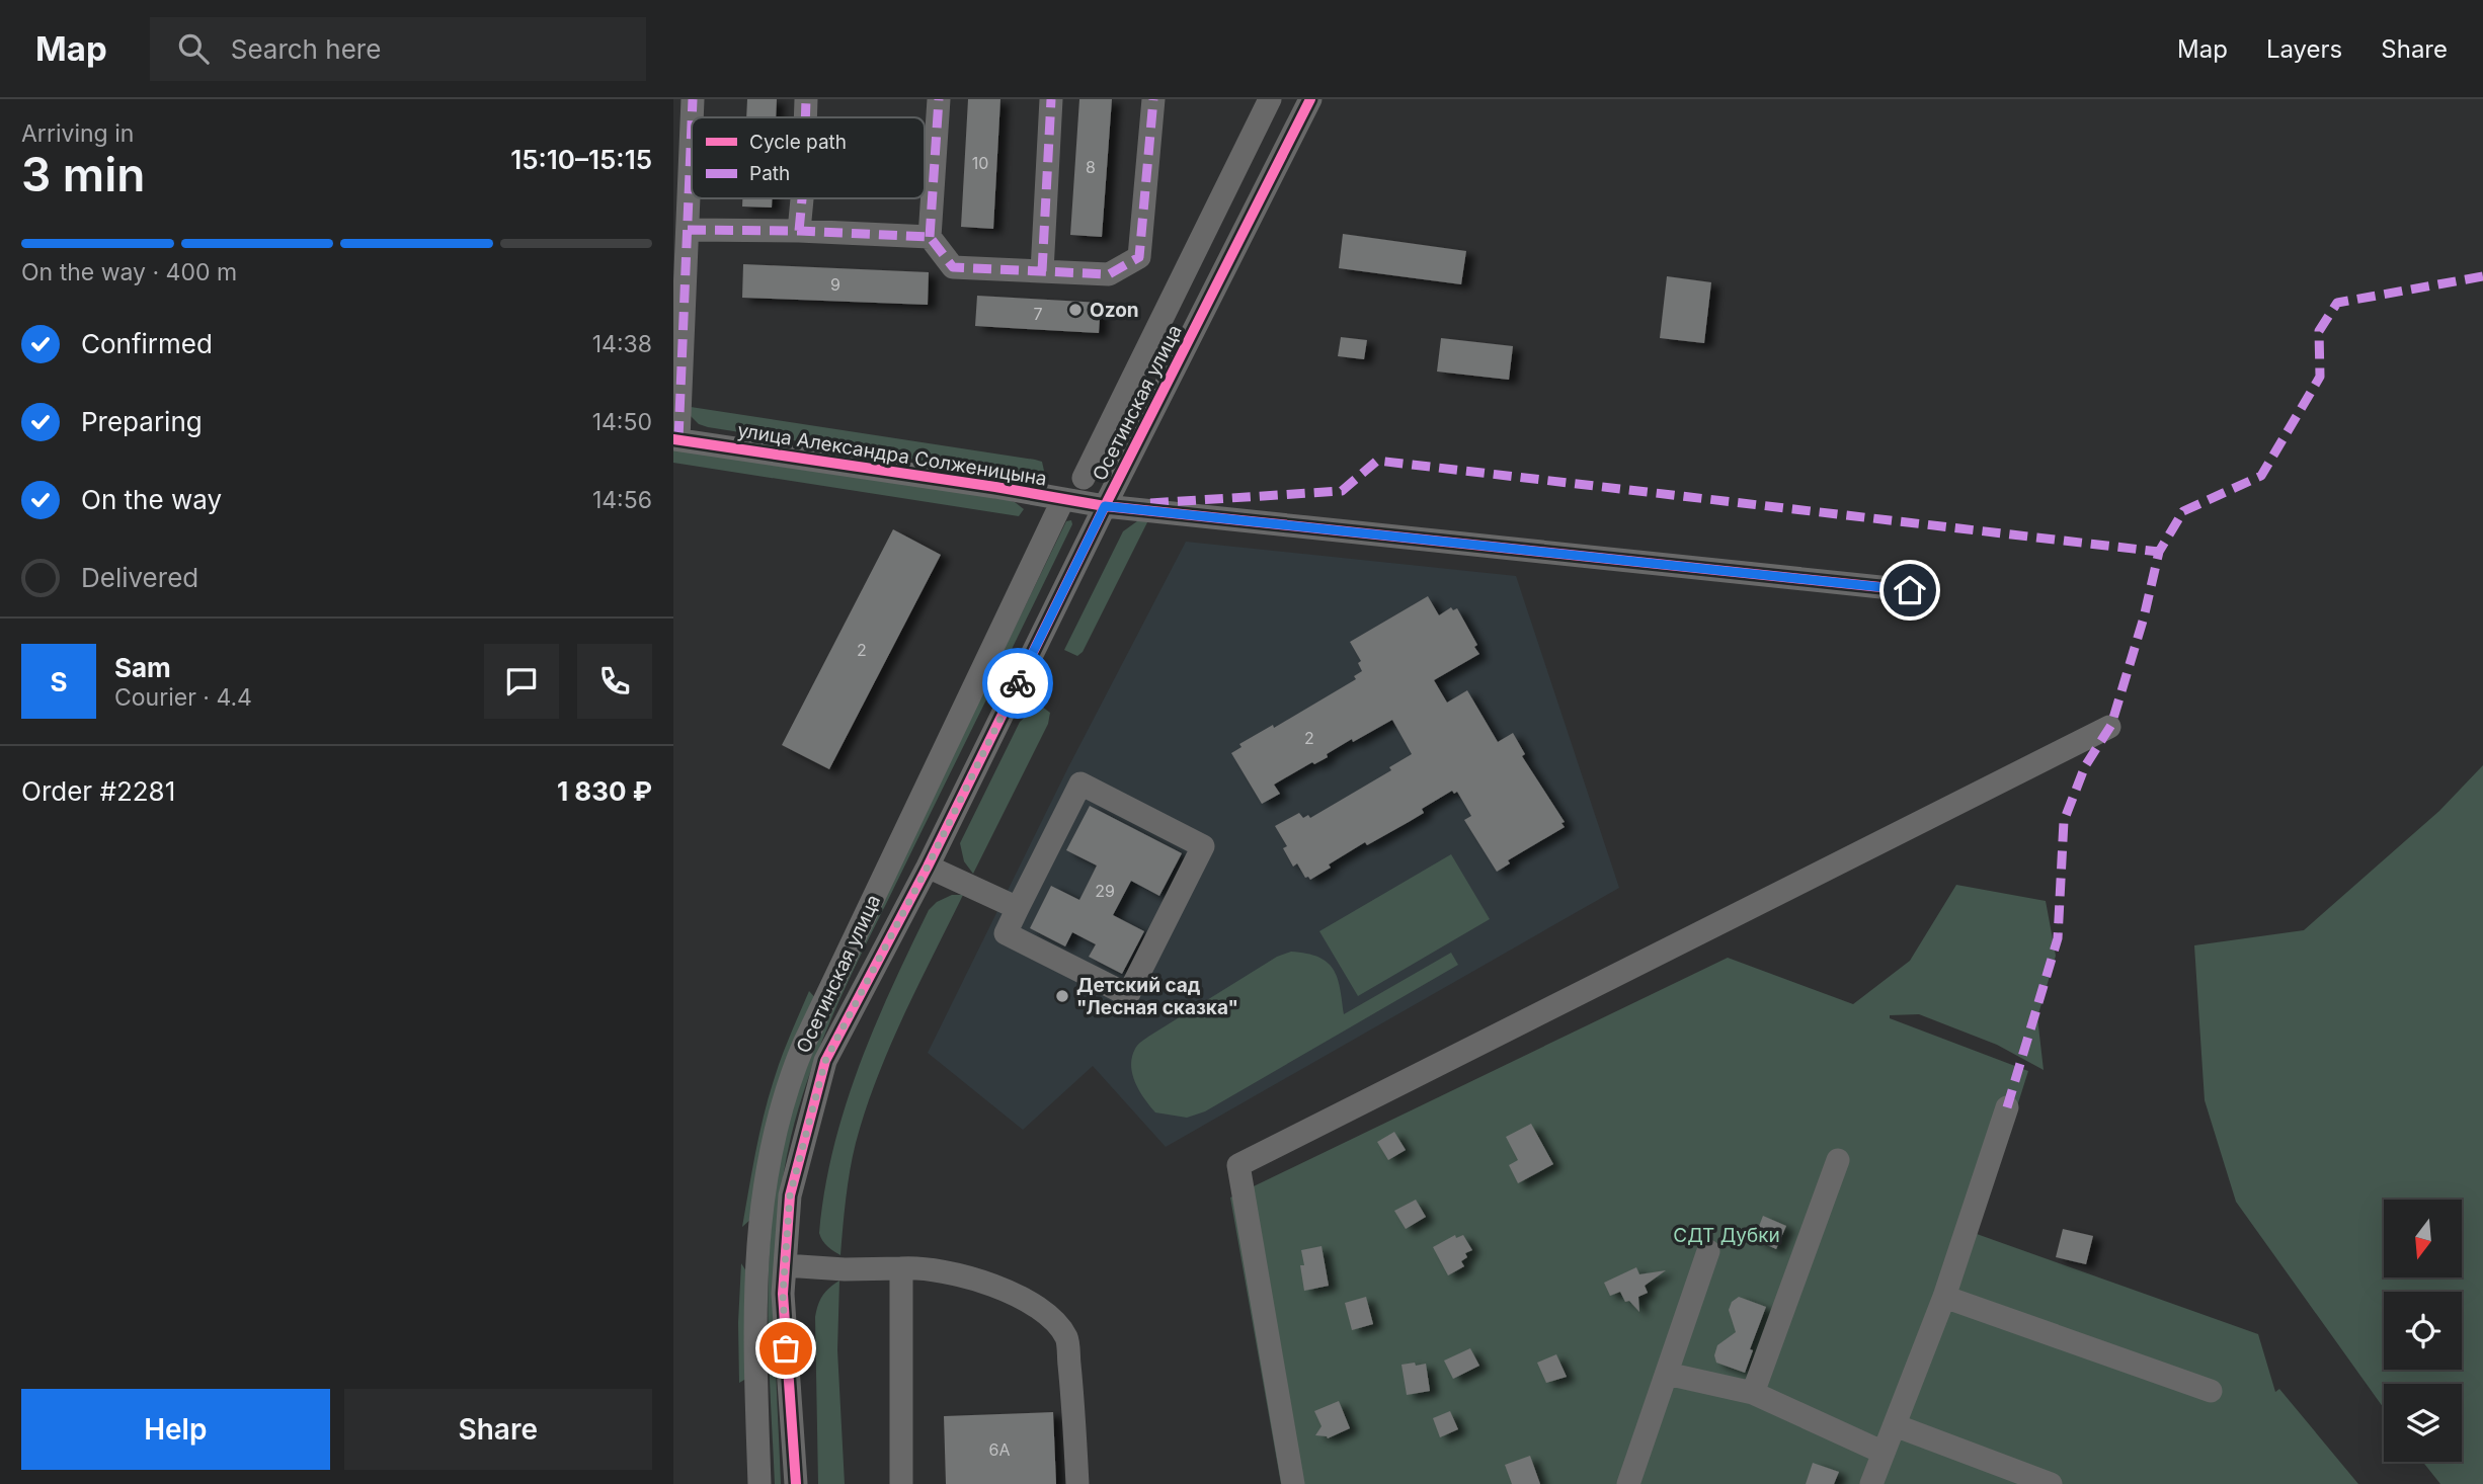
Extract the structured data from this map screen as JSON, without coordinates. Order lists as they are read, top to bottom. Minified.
{"streets":{"street":["Осетинская улица","улица Александра Солженицына"]},"crossings":[["Осетинская улица","улица Александра Солженицына"]],"parks":["СДТ Дубки"],"places":["Ozon","Детский сад \"Лесная сказка\""],"house_numbers":["10","8","9","7","2","2","29","6А"],"legend":["Cycle path","Path"],"north":"bottom","page":{"header":"Map","search":"Search here","nav":["Map","Layers","Share"],"heading":["3 min","Arriving in","15:10–15:15"],"panel":["Sam","Courier · 4.4","Order #2281","1 830 ₽"],"bar":"On the way · 400 m","list":[["Confirmed","14:38"],["Preparing","14:50"],["On the way","14:56"],"Delivered"],"round":"S","buttons":["Help","Share"]}}
